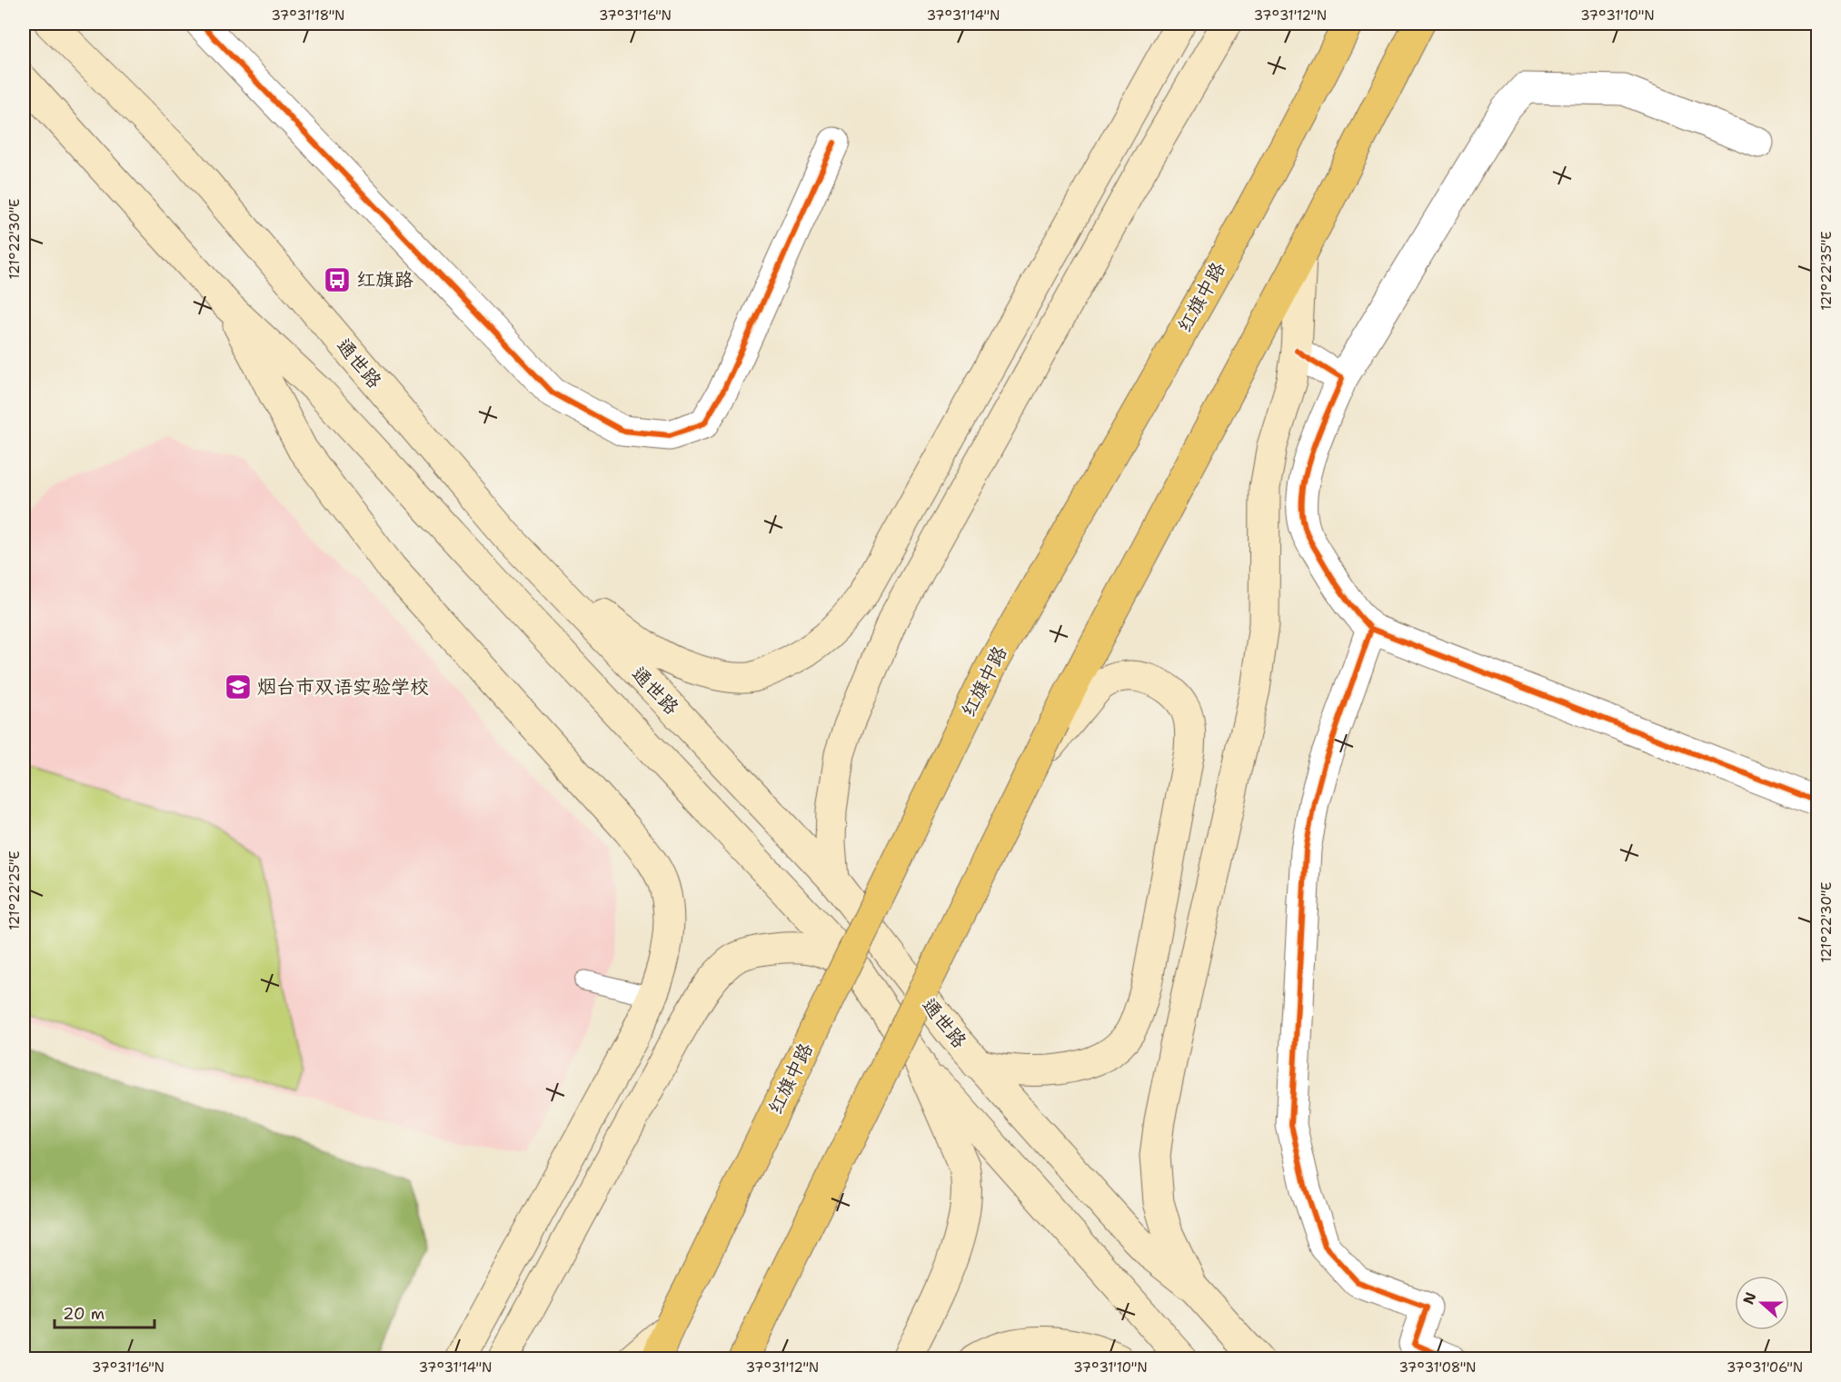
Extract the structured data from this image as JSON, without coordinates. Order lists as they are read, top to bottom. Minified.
{"streets":{"main road":["红旗中路","通世路"]},"places":{"bus stop":["红旗路"],"school or university":["烟台市双语实验学校"]},"scale_bar":"20 m","north":"left","coordinates":["37°31'18\"N","37°31'16\"N","37°31'14\"N","37°31'12\"N","37°31'10\"N","121°22'30\"E","121°22'35\"E","121°22'25\"E","37°31'08\"N","37°31'06\"N"]}
